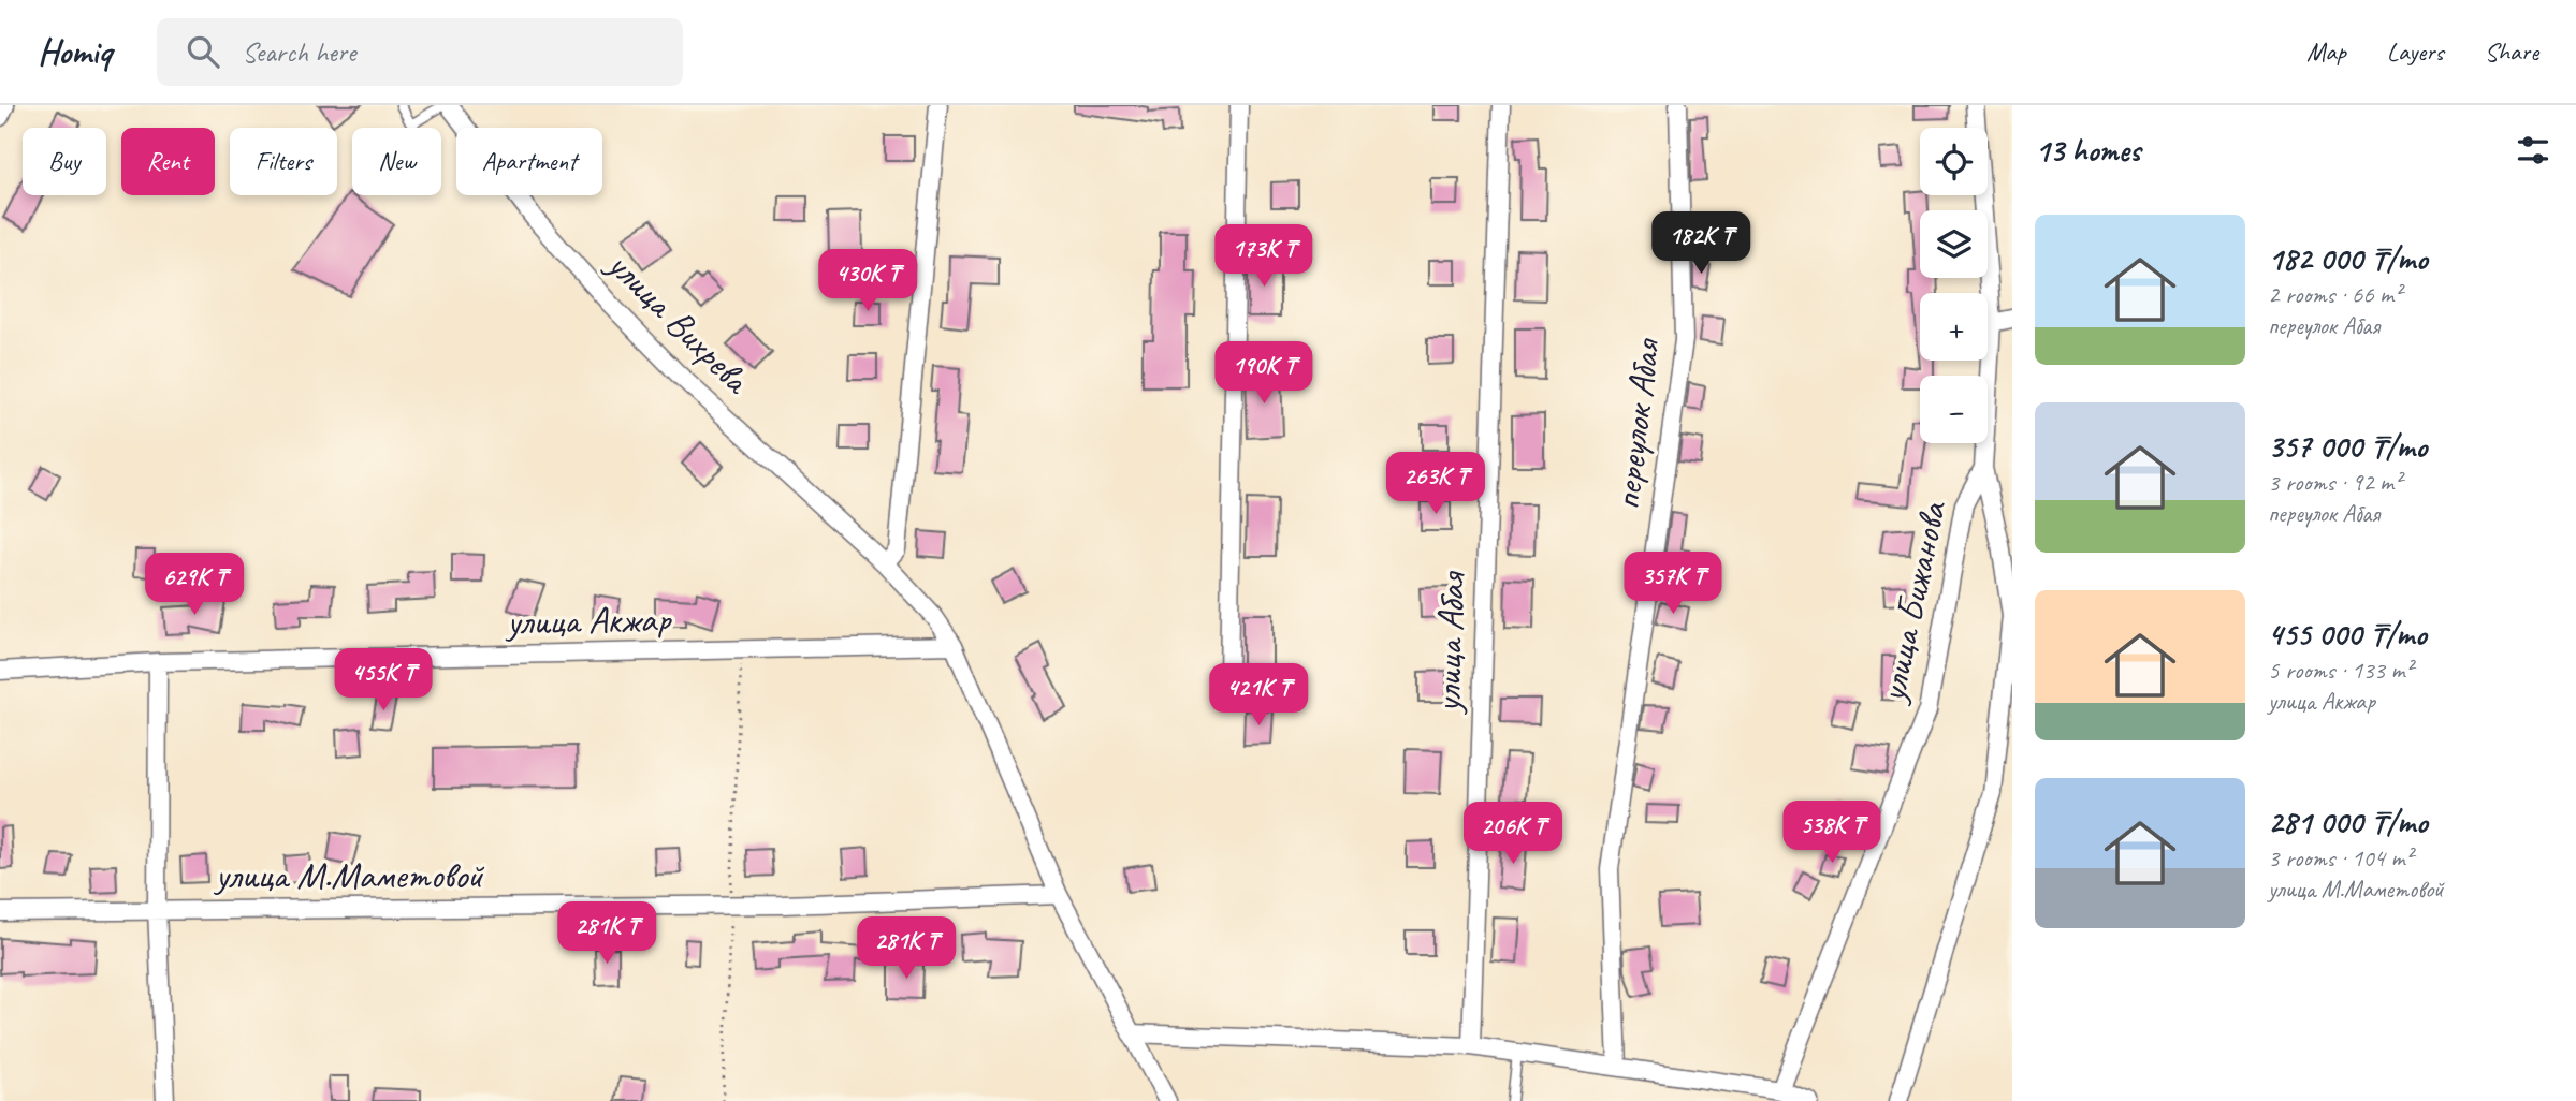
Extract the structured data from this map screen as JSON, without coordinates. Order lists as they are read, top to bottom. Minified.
{"streets":{"street":["улица Вихрева","переулок Абая","улица Бижанова","улица Акжар","улица Абая","улица М.Маметовой"]},"crossings":[["улица Вихрева","улица Акжар"],["улица Вихрева","улица М.Маметовой"]],"page":{"header":"Homiq","search":"Search here","nav":["Map","Layers","Share"],"heading":"13 homes","map_buttons":["+","−"],"chip":["Buy","Rent","Filters","New","Apartment"],"list":[{"name":"182 000 ₸/mo","note":"2 rooms · 66 m² · переулок Абая"},{"name":"357 000 ₸/mo","note":"3 rooms · 92 m² · переулок Абая"},{"name":"455 000 ₸/mo","note":"5 rooms · 133 m² · улица Акжар"},{"name":"281 000 ₸/mo","note":"3 rooms · 104 m² · улица М.Маметовой"}],"price":["182K ₸","173K ₸","430K ₸","190K ₸","263K ₸","357K ₸","629K ₸","455K ₸","421K ₸","538K ₸","206K ₸","281K ₸","281K ₸"]}}
